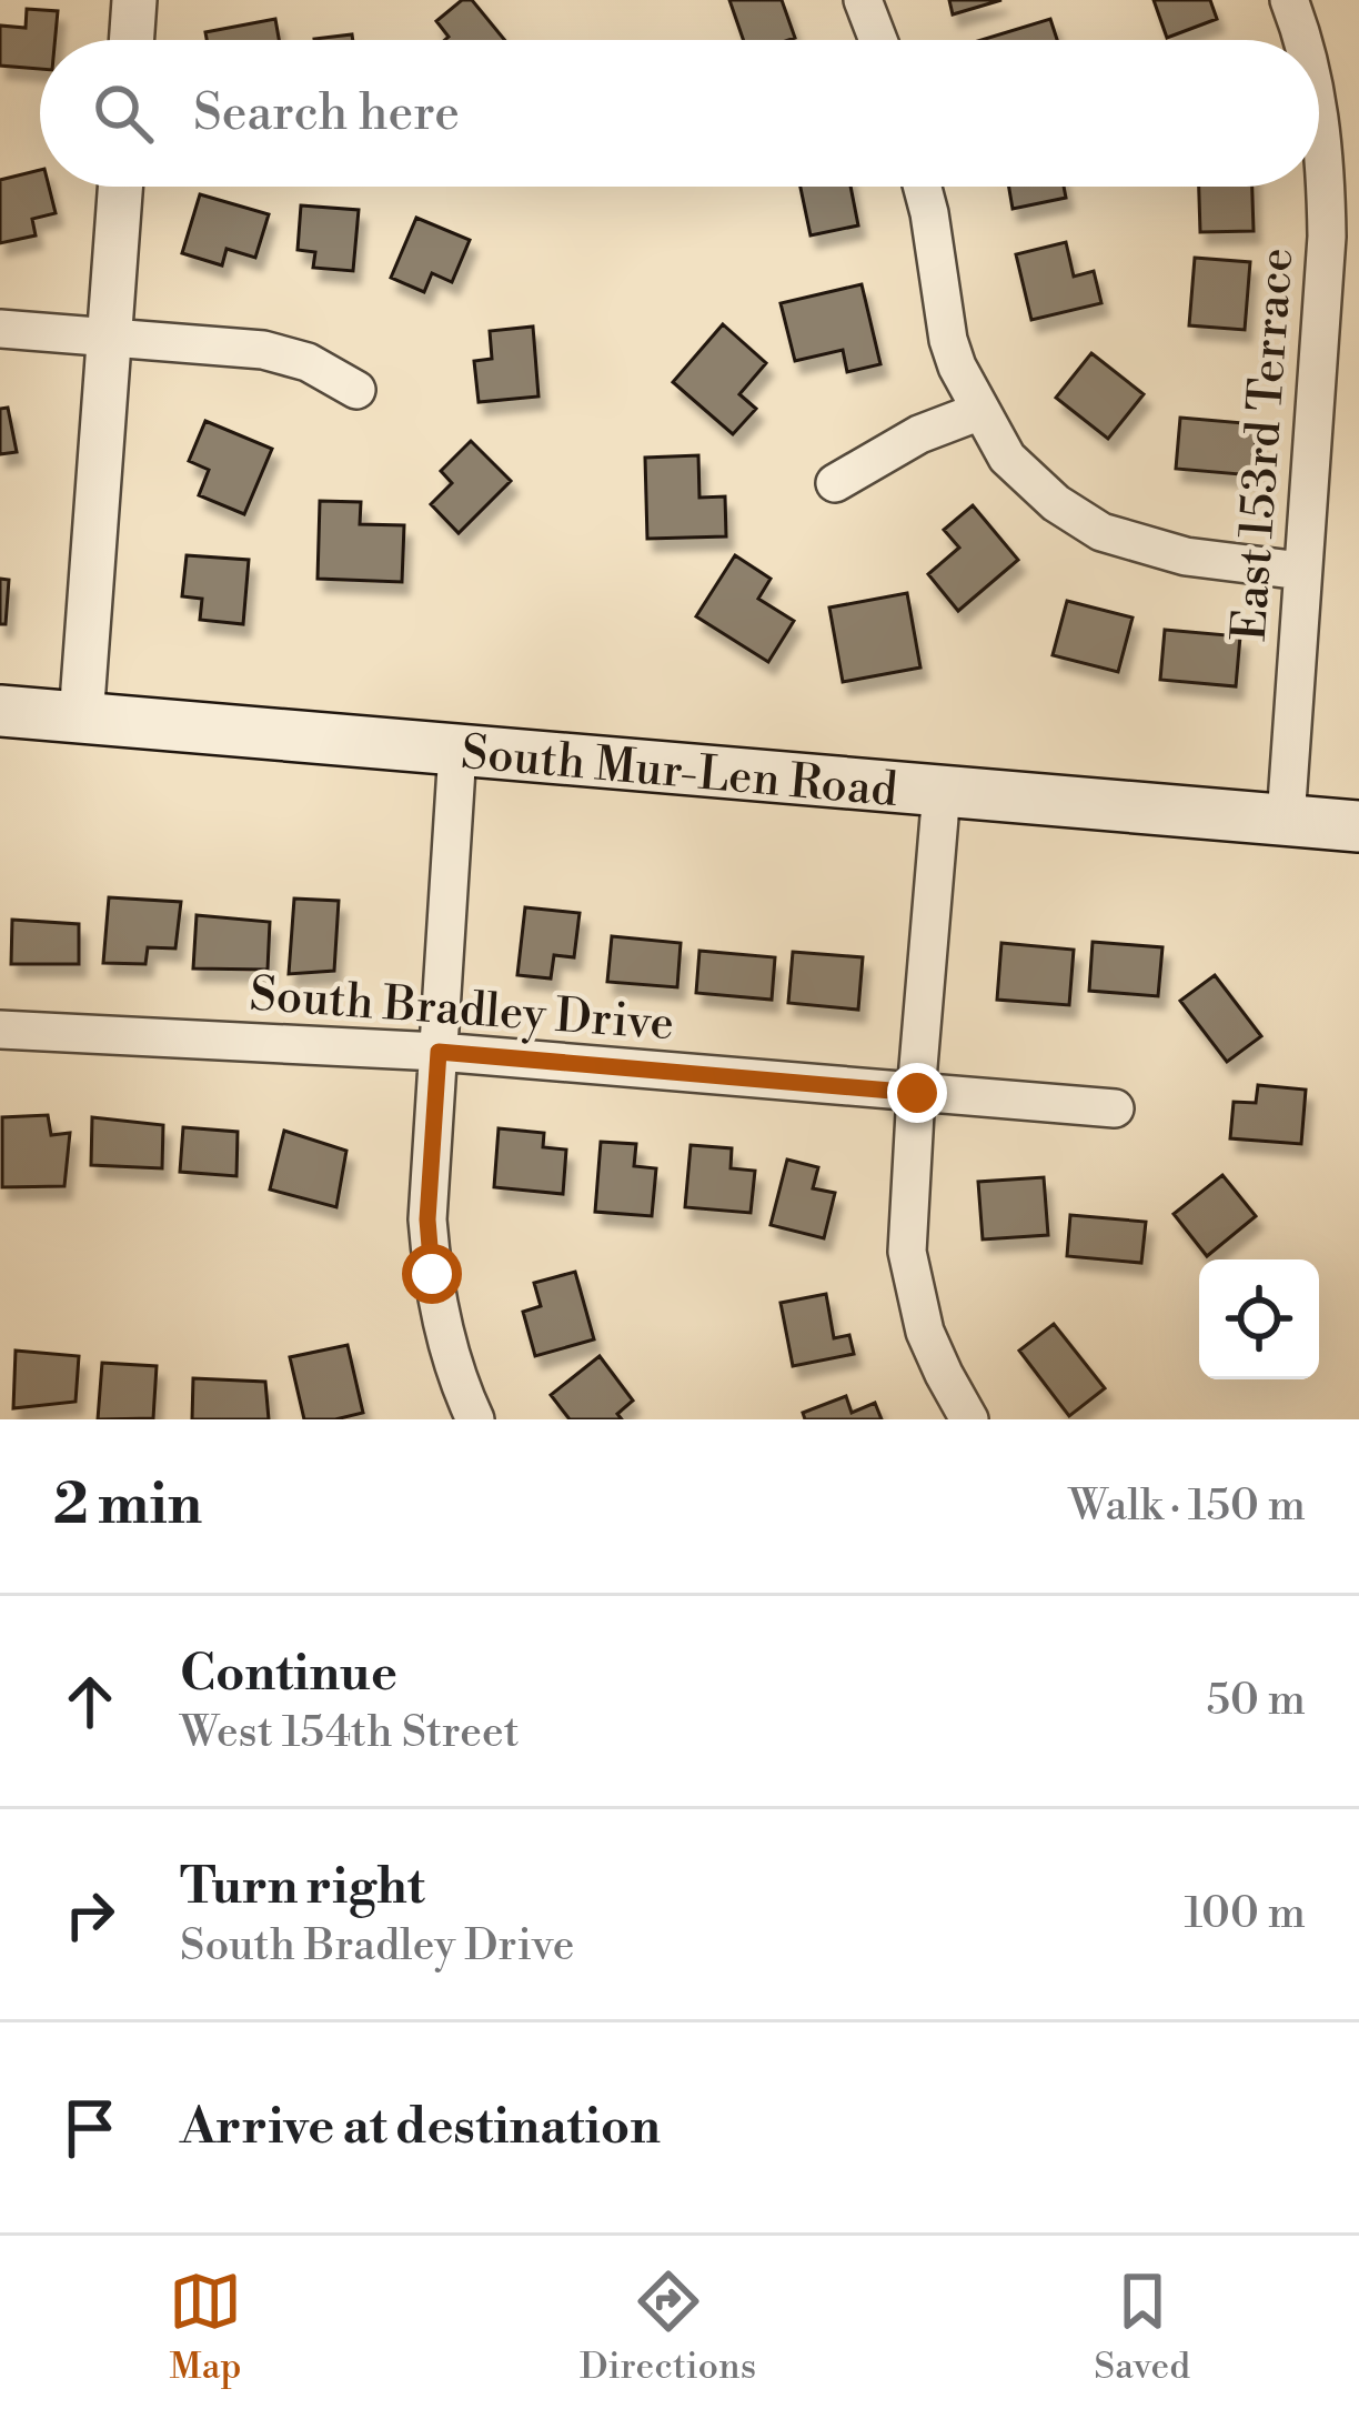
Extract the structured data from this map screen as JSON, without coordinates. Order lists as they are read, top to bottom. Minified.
{"streets":{"main road":["South Mur-Len Road"],"street":["East 153rd Terrace","South Bradley Drive"]},"crossings":[["East 153rd Terrace","South Mur-Len Road"]],"page":{"search":"Search here","heading":["2 min","Walk · 150 m"],"list":[["Continue","West 154th Street","50 m"],["Turn right","South Bradley Drive","100 m"],"Arrive at destination"],"nav":["Map","Directions","Saved"]}}
